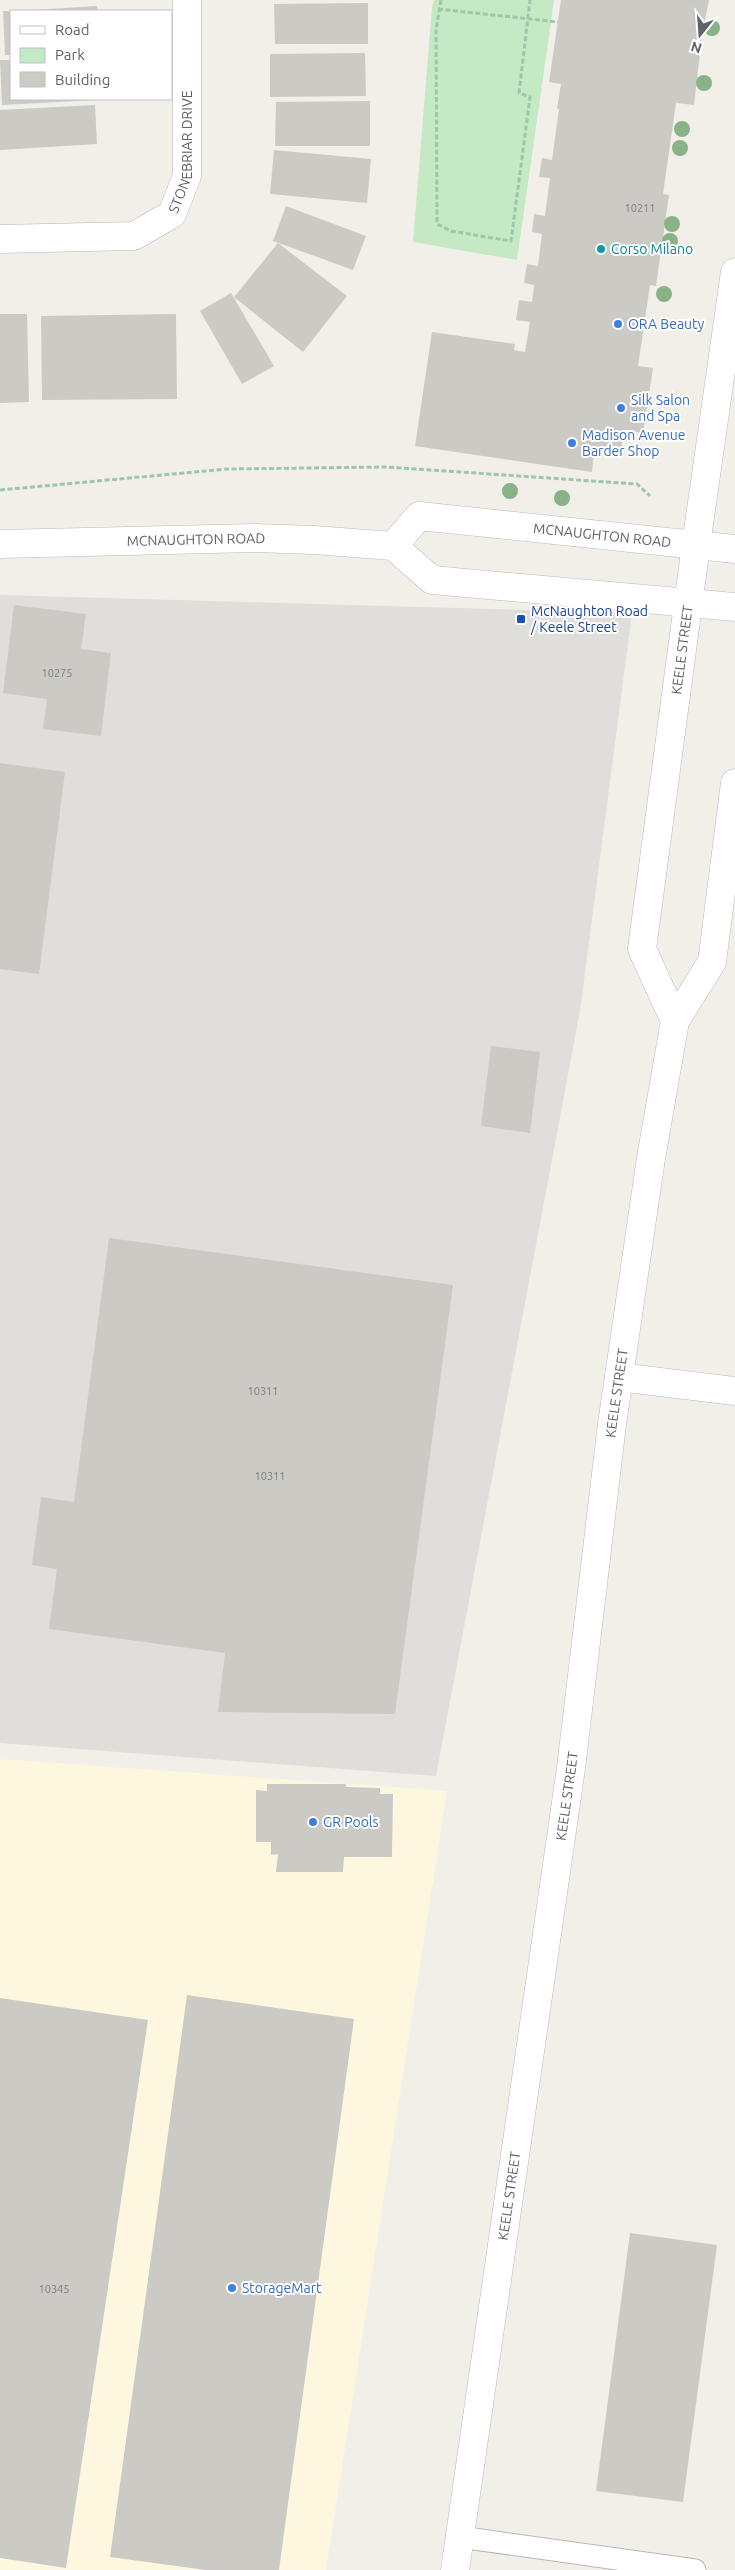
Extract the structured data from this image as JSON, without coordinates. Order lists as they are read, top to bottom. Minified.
{"streets":{"main road":["STONEBRIAR DRIVE","MCNAUGHTON ROAD","KEELE STREET"]},"crossings":[["MCNAUGHTON ROAD","KEELE STREET"]],"places":{"other":["Corso Milano","ORA Beauty","Silk Salon and Spa","Madison Avenue Barder Shop","GR Pools","StorageMart"],"transit":["McNaughton Road / Keele Street"]},"house_numbers":["10211","10275","10311","10311","10345"],"legend":["Road","Park","Building"],"north":"bottom"}
